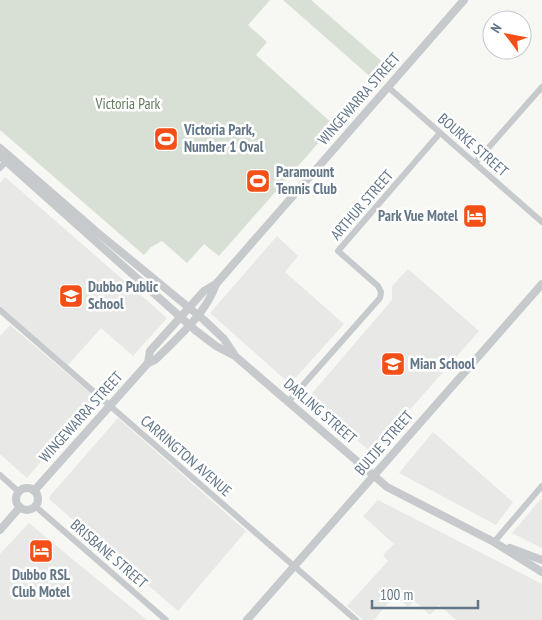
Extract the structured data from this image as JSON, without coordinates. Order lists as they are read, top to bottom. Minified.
{"streets":{"street":["WINGEWARRA STREET","BOURKE STREET","ARTHUR STREET","DARLING STREET","BULTJE STREET","CARRINGTON AVENUE","BRISBANE STREET"]},"crossings":[["WINGEWARRA STREET","BOURKE STREET"],["WINGEWARRA STREET","DARLING STREET"],["WINGEWARRA STREET","CARRINGTON AVENUE"],["WINGEWARRA STREET","BRISBANE STREET"],["BOURKE STREET","ARTHUR STREET"],["ARTHUR STREET","DARLING STREET"],["DARLING STREET","BULTJE STREET"],["BULTJE STREET","CARRINGTON AVENUE"]],"parks":["Victoria Park"],"places":{"sports":["Victoria Park, Number 1 Oval","Paramount Tennis Club"],"hotel":["Park Vue Motel","Dubbo RSL Club Motel"],"school or university":["Dubbo Public School","Mian School"]},"scale_bar":"100 m","north":"top left"}
